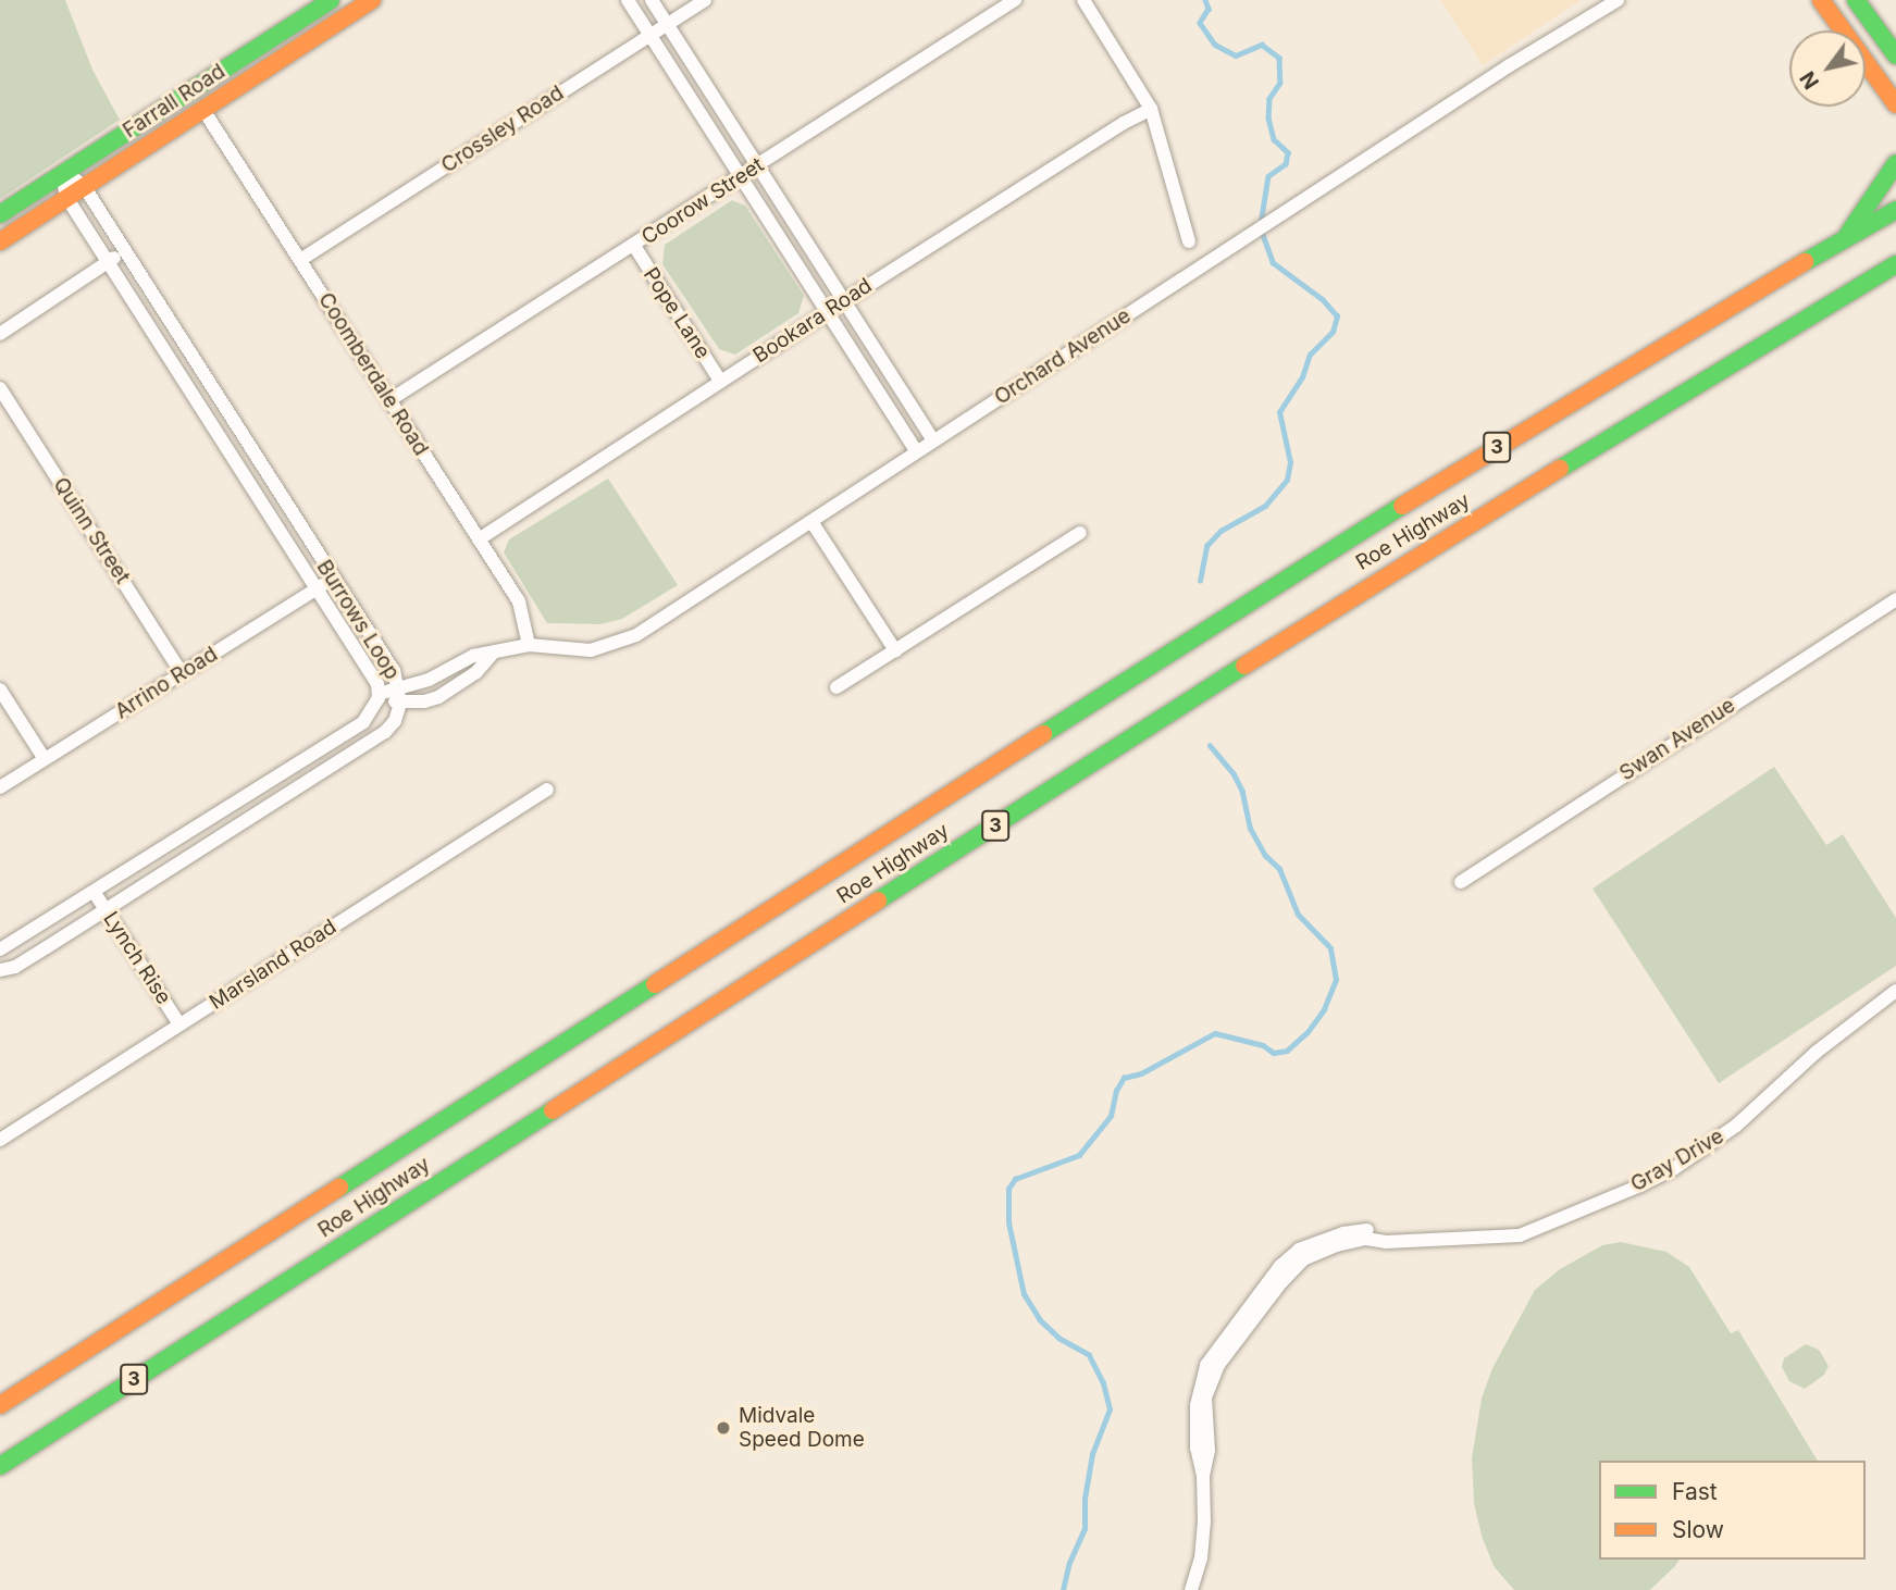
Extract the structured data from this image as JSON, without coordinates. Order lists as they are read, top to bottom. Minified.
{"streets":{"main road":["Farrall Road","3","Roe Highway"],"street":["Crossley Road","Coorow Street","Pope Lane","Bookara Road","Orchard Avenue","Coomberdale Road","Quinn Street","Burrows Loop","Arrino Road","Swan Avenue","Lynch Rise","Marsland Road","Gray Drive"]},"crossings":[["Farrall Road","Coomberdale Road"],["Farrall Road","Burrows Loop"],["Crossley Road","Coomberdale Road"],["Coorow Street","Pope Lane"],["Coorow Street","Coomberdale Road"],["Pope Lane","Bookara Road"],["Bookara Road","Coomberdale Road"],["Orchard Avenue","Coomberdale Road"],["Orchard Avenue","Burrows Loop"],["Quinn Street","Arrino Road"],["Burrows Loop","Arrino Road"],["Burrows Loop","Lynch Rise"],["Lynch Rise","Marsland Road"]],"places":["Midvale Speed Dome"],"legend":["Fast","Slow"],"north":"bottom left"}
